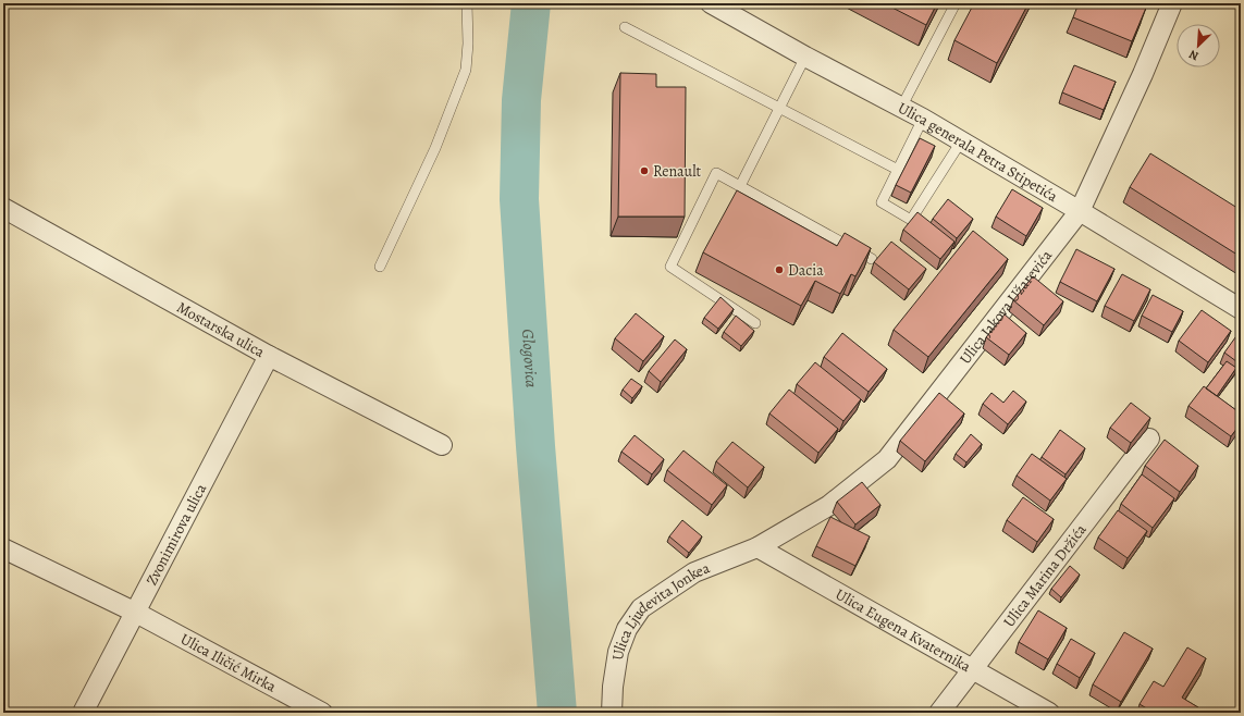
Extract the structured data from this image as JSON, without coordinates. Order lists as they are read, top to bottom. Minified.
{"streets":{"street":["Ulica generala Petra Stipetića","Ulica Jakova Užarevića","Mostarska ulica","Zvonimirova ulica","Ulica Marina Držića","Ulica Ljudevita Jonkea","Ulica Eugena Kvaternika","Ulica Iličić Mirka"]},"crossings":[["Ulica generala Petra Stipetića","Ulica Jakova Užarevića"],["Ulica Jakova Užarevića","Ulica Ljudevita Jonkea"],["Ulica Jakova Užarevića","Ulica Eugena Kvaternika"],["Mostarska ulica","Zvonimirova ulica"],["Zvonimirova ulica","Ulica Iličić Mirka"],["Ulica Marina Držića","Ulica Eugena Kvaternika"],["Ulica Ljudevita Jonkea","Ulica Eugena Kvaternika"]],"water":["Glogovica"],"places":["Renault","Dacia"],"north":"bottom left"}
